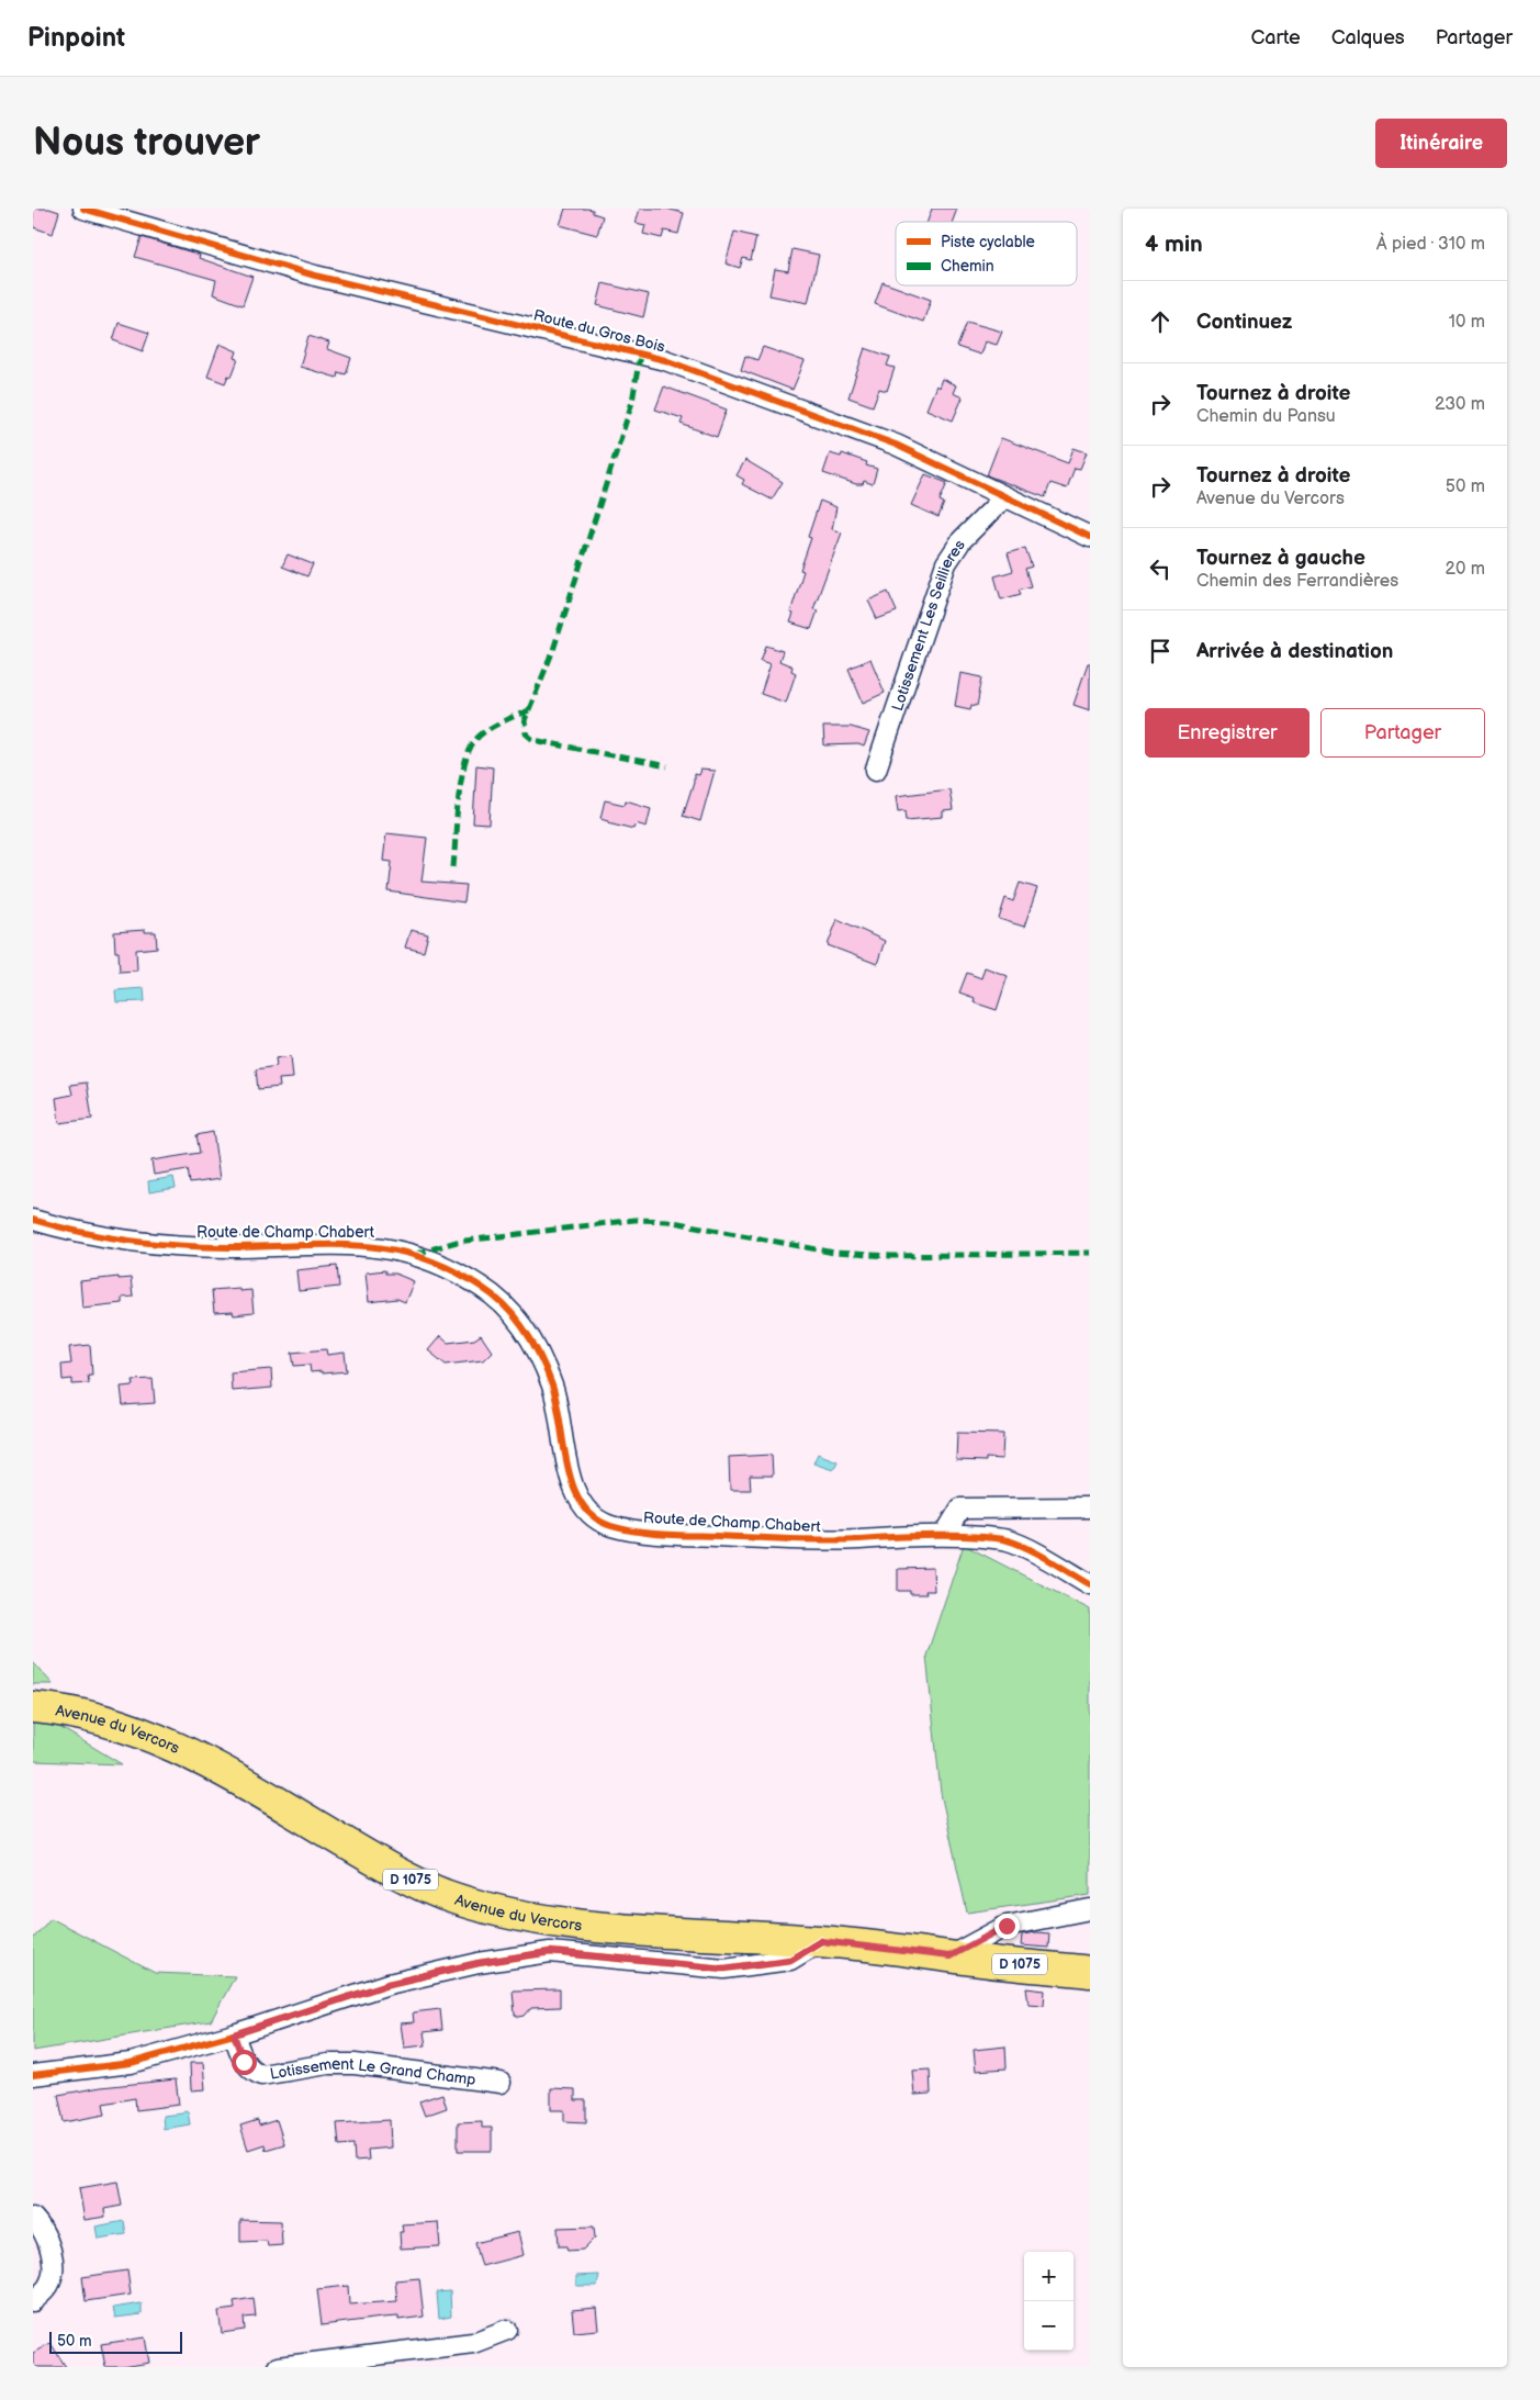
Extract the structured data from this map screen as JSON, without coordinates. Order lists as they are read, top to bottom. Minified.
{"streets":{"main road":["Avenue du Vercors","D 1075"],"street":["Route du Gros Bois","Lotissement Les Seillieres","Route de Champ Chabert","Lotissement Le Grand Champ"]},"crossings":[["Route du Gros Bois","Lotissement Les Seillieres"],["Avenue du Vercors","D 1075"]],"legend":["Piste cyclable","Chemin"],"scale_bar":"50 m","page":{"header":"Pinpoint","nav":["Carte","Calques","Partager"],"buttons":["Itinéraire",["Enregistrer","Partager"]],"title":"Nous trouver","heading":["4 min","À pied · 310 m"],"list":[["Continuez","10 m"],["Tournez à droite","Chemin du Pansu","230 m"],["Tournez à droite","Avenue du Vercors","50 m"],["Tournez à gauche","Chemin des Ferrandières","20 m"],"Arrivée à destination"],"map_buttons":["+","−"],"scale":"50 m"}}
